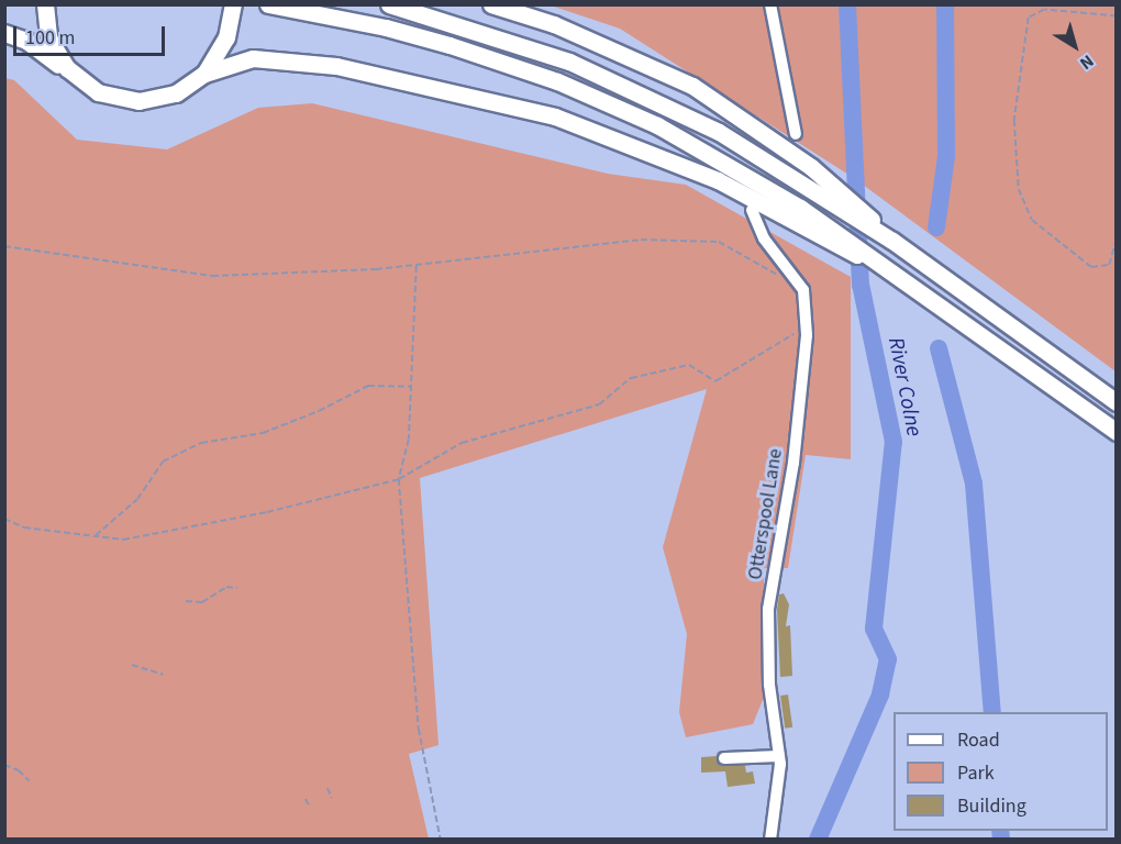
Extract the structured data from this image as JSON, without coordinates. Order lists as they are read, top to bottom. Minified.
{"streets":{"street":["Otterspool Lane"]},"water":["River Colne"],"legend":["Road","Park","Building"],"scale_bar":"100 m","north":"bottom right"}
